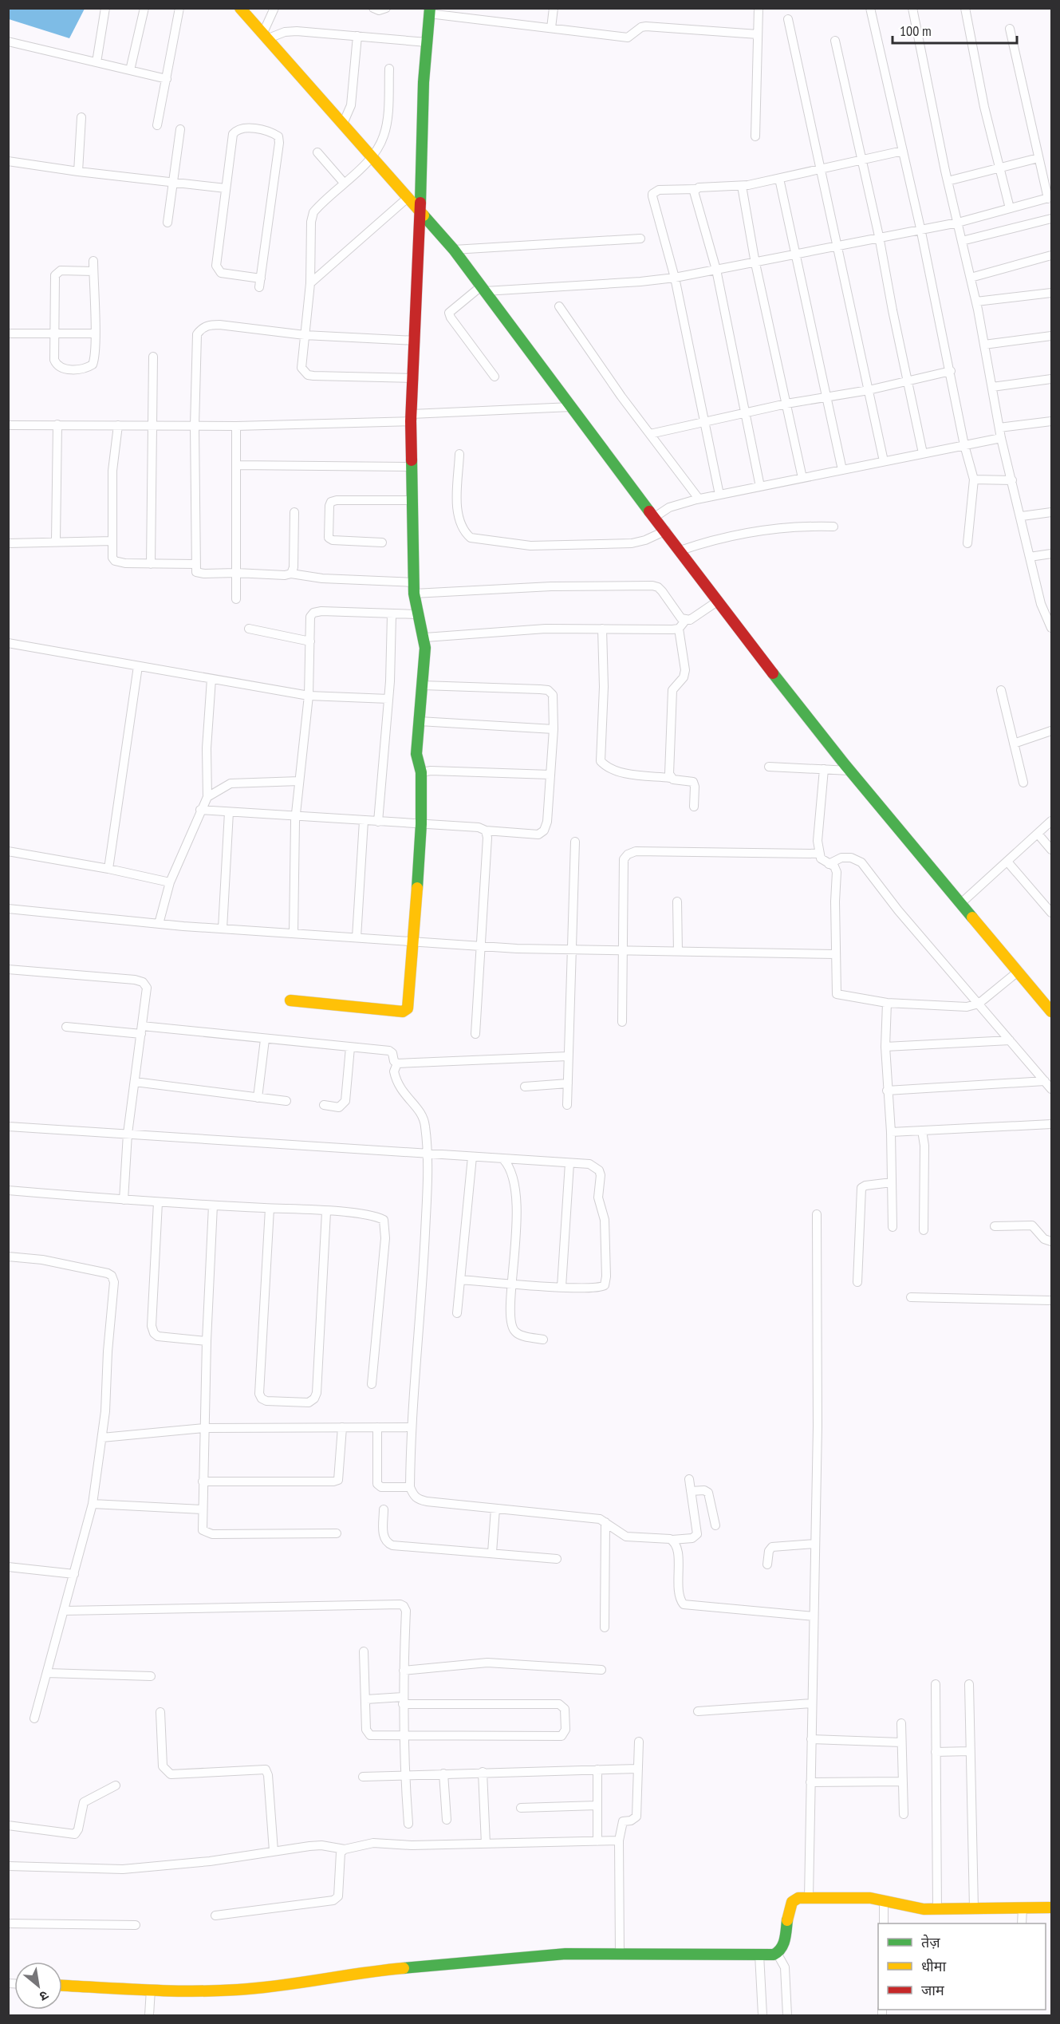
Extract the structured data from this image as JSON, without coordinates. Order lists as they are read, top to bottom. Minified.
{"legend":["तेज़","धीमा","जाम"],"scale_bar":"100 m","north":"bottom right"}
